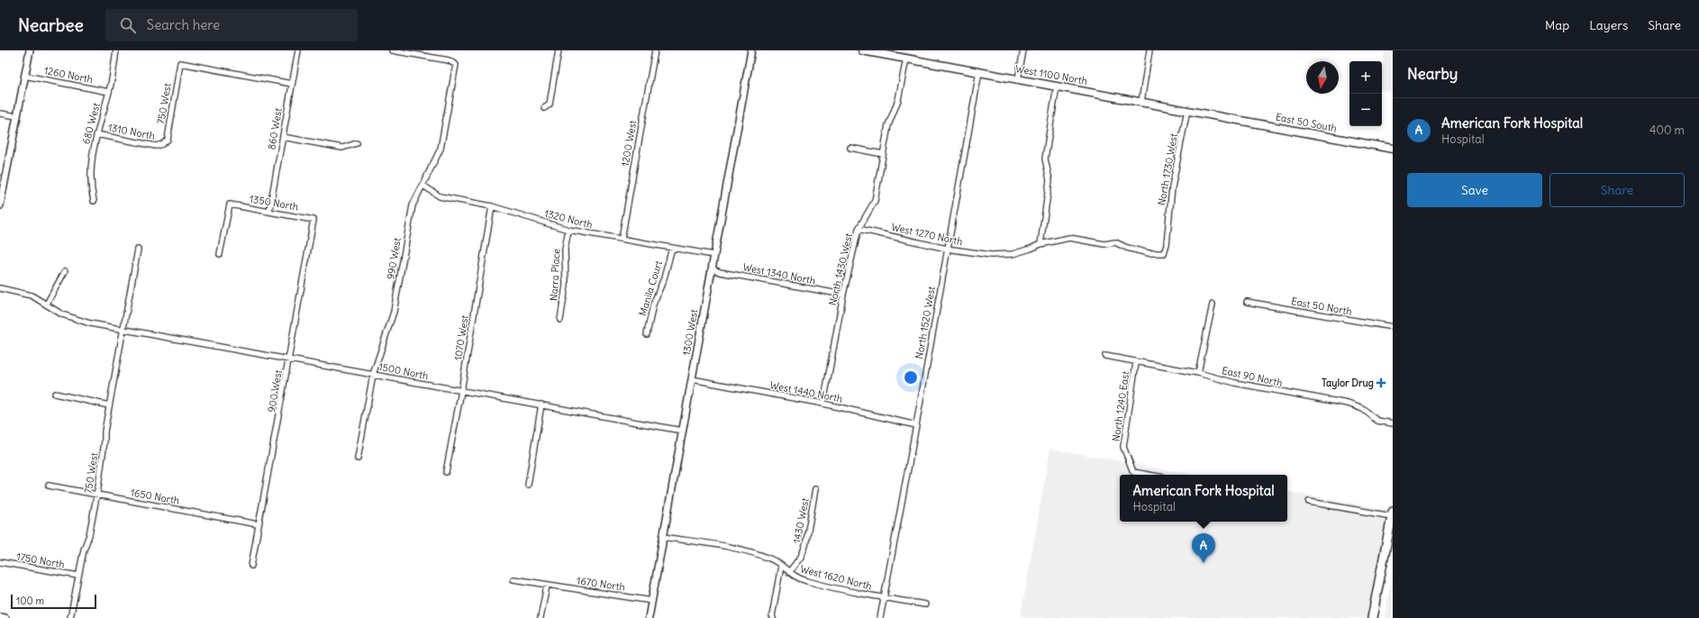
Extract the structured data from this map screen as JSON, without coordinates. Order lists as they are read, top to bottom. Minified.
{"streets":{"main road":["West 1100 North","East 50 South"],"street":["1260 North","750 West","680 West","860 West","1310 North","1200 West","North 1730 West","1350 North","1320 North","West 1270 North","990 West","North 1430 West","West 1340 North","Narra Place","Manila Court","East 50 North","North 1520 West","1300 West","1070 West","1500 North","East 90 North","900 West","West 1440 North","North 1240 East","1650 North","1430 West","1750 North","West 1620 North","1670 North"]},"crossings":[["1260 North","680 West"],["West 1100 North","East 50 South"],["West 1100 North","North 1730 West"],["West 1100 North","North 1430 West"],["West 1100 North","North 1520 West"],["750 West","860 West"],["750 West","1310 North"],["750 West","1500 North"],["750 West","1650 North"],["750 West","1750 North"],["680 West","1310 North"],["860 West","1350 North"],["1200 West","1320 North"],["North 1730 West","West 1270 North"],["1350 North","900 West"],["1320 North","990 West"],["1320 North","Narra Place"],["1320 North","Manila Court"],["1320 North","1300 West"],["1320 North","1070 West"],["West 1270 North","North 1430 West"],["West 1270 North","North 1520 West"],["990 West","1500 North"],["North 1430 West","West 1340 North"],["North 1430 West","West 1440 North"],["West 1340 North","1300 West"],["North 1520 West","West 1440 North"],["North 1520 West","West 1620 North"],["1300 West","1500 North"],["1300 West","West 1440 North"],["1300 West","West 1620 North"],["1300 West","1670 North"],["1070 West","1500 North"],["1500 North","900 West"],["East 90 North","North 1240 East"],["900 West","1650 North"],["1430 West","West 1620 North"]],"places":{"health":["Taylor Drug"]},"scale_bar":"100 m","north":"bottom","page":{"header":"Nearbee","search":"Search here","nav":["Map","Layers","Share"],"heading":"Nearby","map_buttons":["+","−"],"list":[{"mark":"A","name":"American Fork Hospital","note":"Hospital","value":"400 m"}],"buttons":["Save","Share"],"popup":["American Fork Hospital","Hospital"],"pins":"A","scale":"100 m"}}
